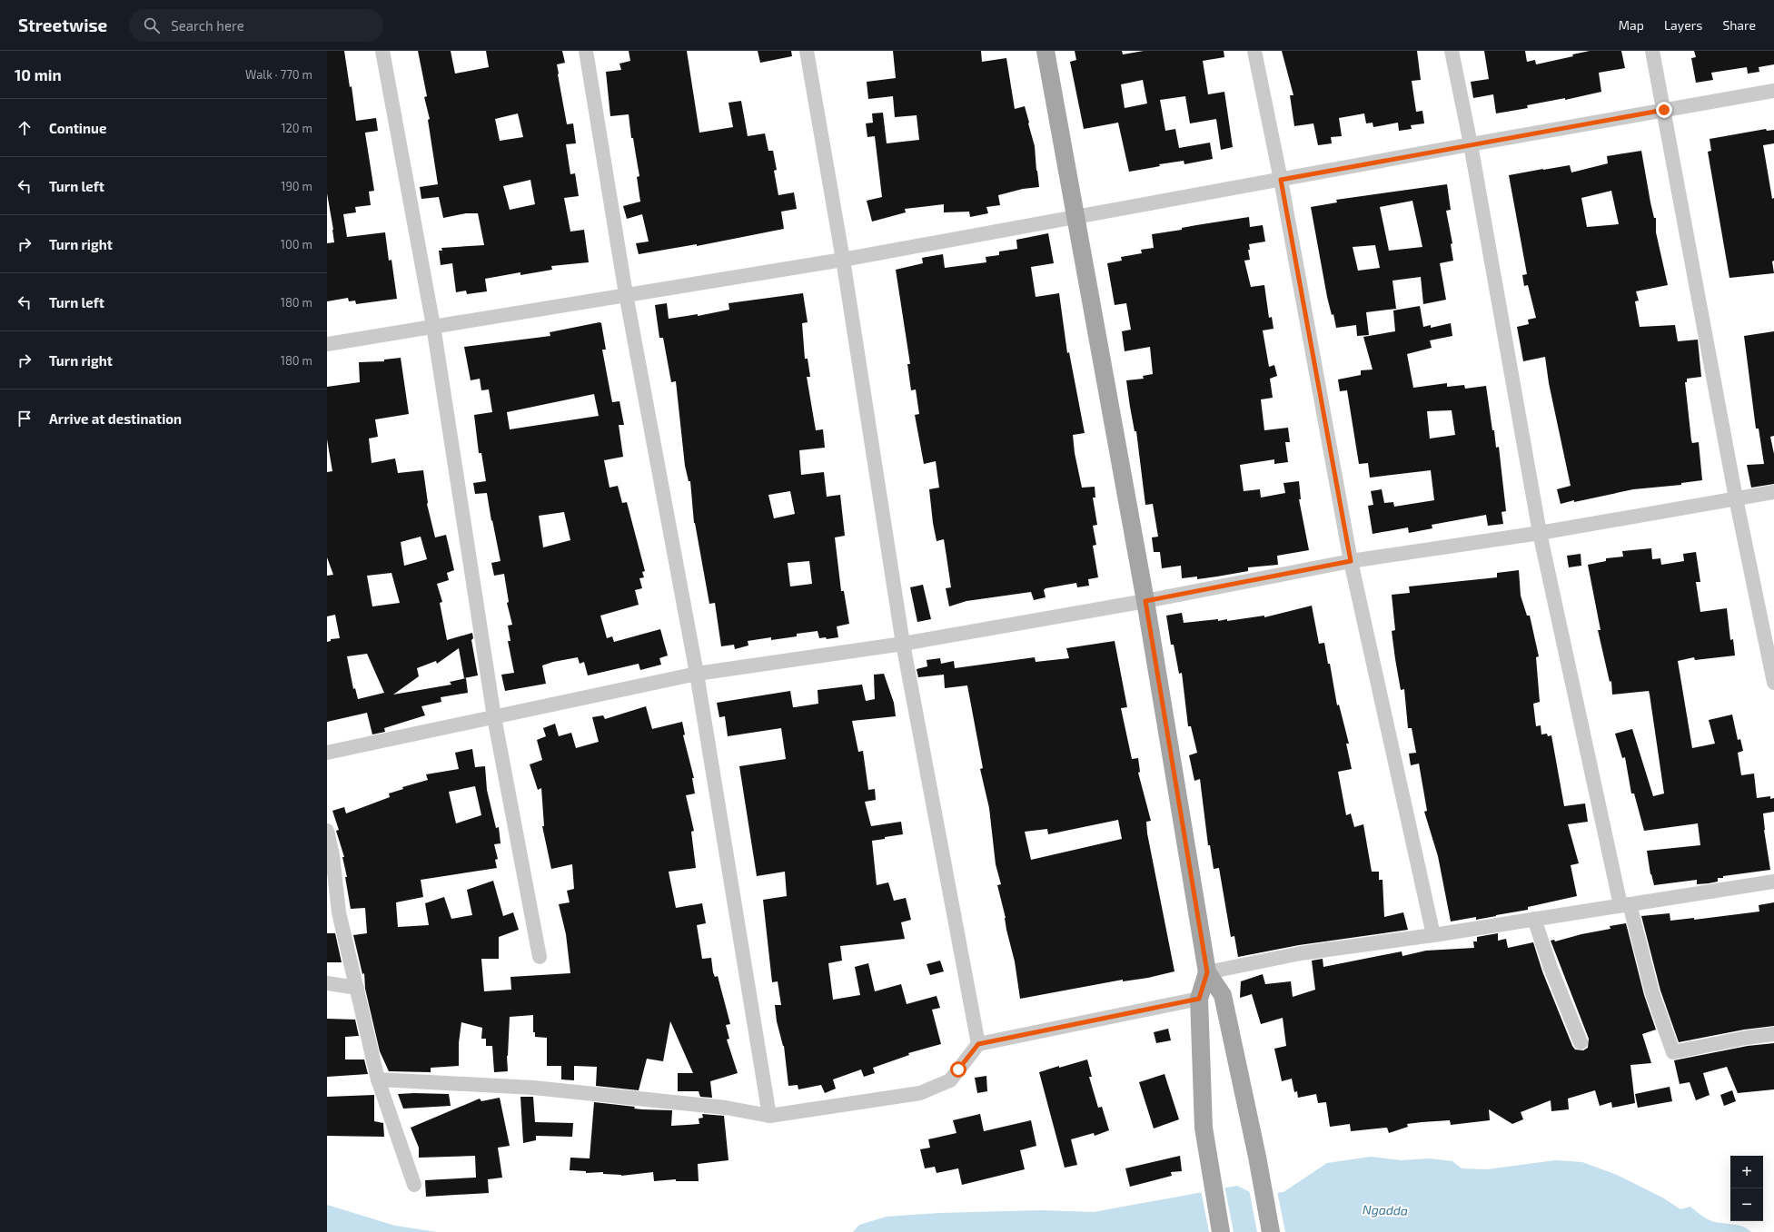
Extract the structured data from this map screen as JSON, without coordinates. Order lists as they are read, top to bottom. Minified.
{"water":["Ngadda"],"page":{"header":"Streetwise","search":"Search here","nav":["Map","Layers","Share"],"heading":["10 min","Walk · 770 m"],"list":[["Continue","120 m"],["Turn left","190 m"],["Turn right","100 m"],["Turn left","180 m"],["Turn right","180 m"],"Arrive at destination"],"map_buttons":["+","−"]}}
